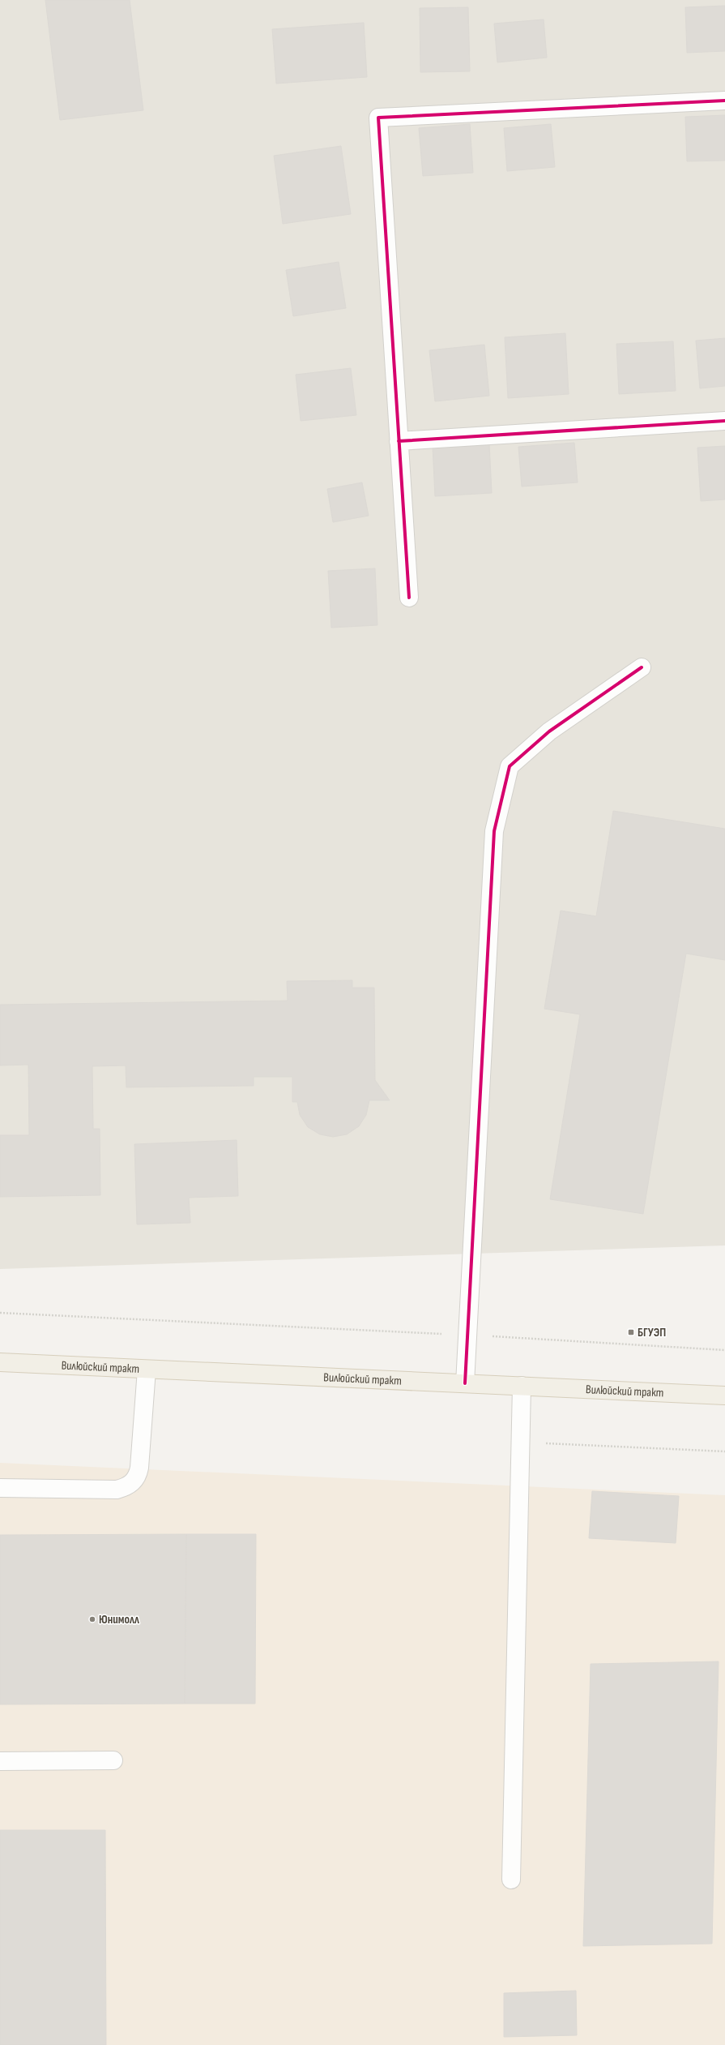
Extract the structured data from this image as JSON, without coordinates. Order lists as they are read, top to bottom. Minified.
{"streets":{"main road":["Вилюйский тракт"]},"places":{"transit":["БГУЭП"],"other":["Юнимолл"]}}
